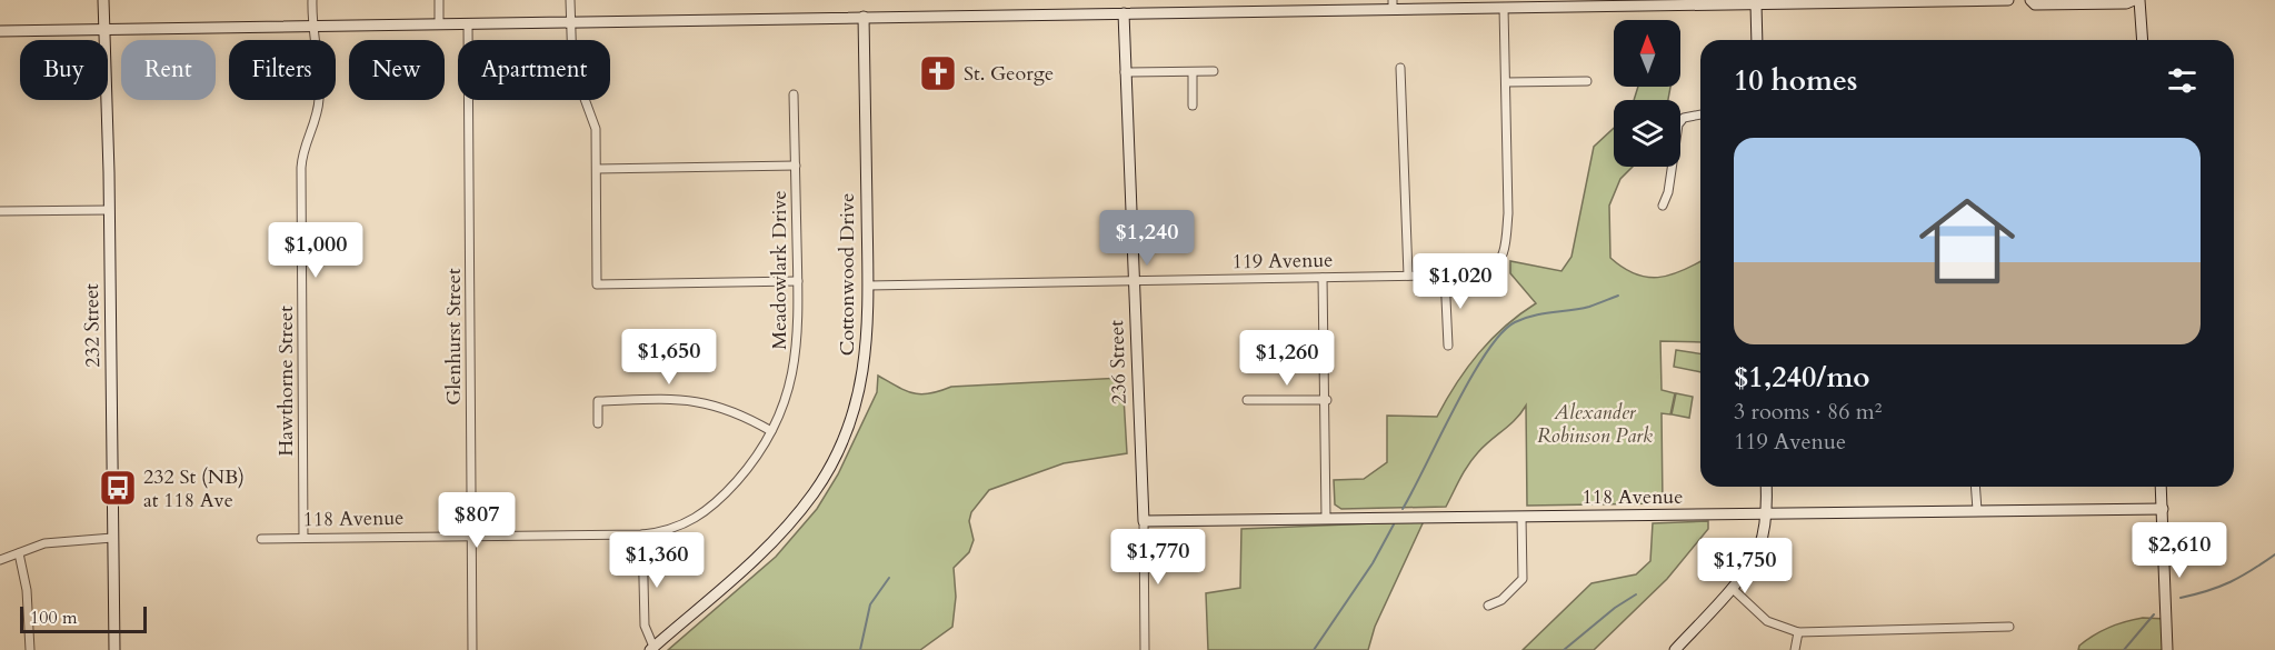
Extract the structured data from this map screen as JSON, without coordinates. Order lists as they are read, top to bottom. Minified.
{"streets":{"main road":["Cottonwood Drive","232 Street","236 Street","118 Avenue"],"street":["119 Avenue","Meadowlark Drive","Glenhurst Street","Hawthorne Street"]},"crossings":[["119 Avenue","Cottonwood Drive"],["119 Avenue","236 Street"],["Meadowlark Drive","118 Avenue"],["Glenhurst Street","118 Avenue"],["236 Street","118 Avenue"],["Hawthorne Street","118 Avenue"]],"parks":["Alexander Robinson Park"],"places":{"church":["St. George"],"bus stop":["232 St (NB) at 118 Ave"]},"scale_bar":"100 m","north":"top","page":{"chip":["Buy","Rent","Filters","New","Apartment"],"heading":"10 homes","list":[{"name":"$1,240/mo","note":"3 rooms · 86 m² · 119 Avenue"}],"price":["$1,240","$1,000","$1,020","$1,650","$1,260","$807","$2,610","$1,770","$1,360","$1,750"],"scale":"100 m"}}
